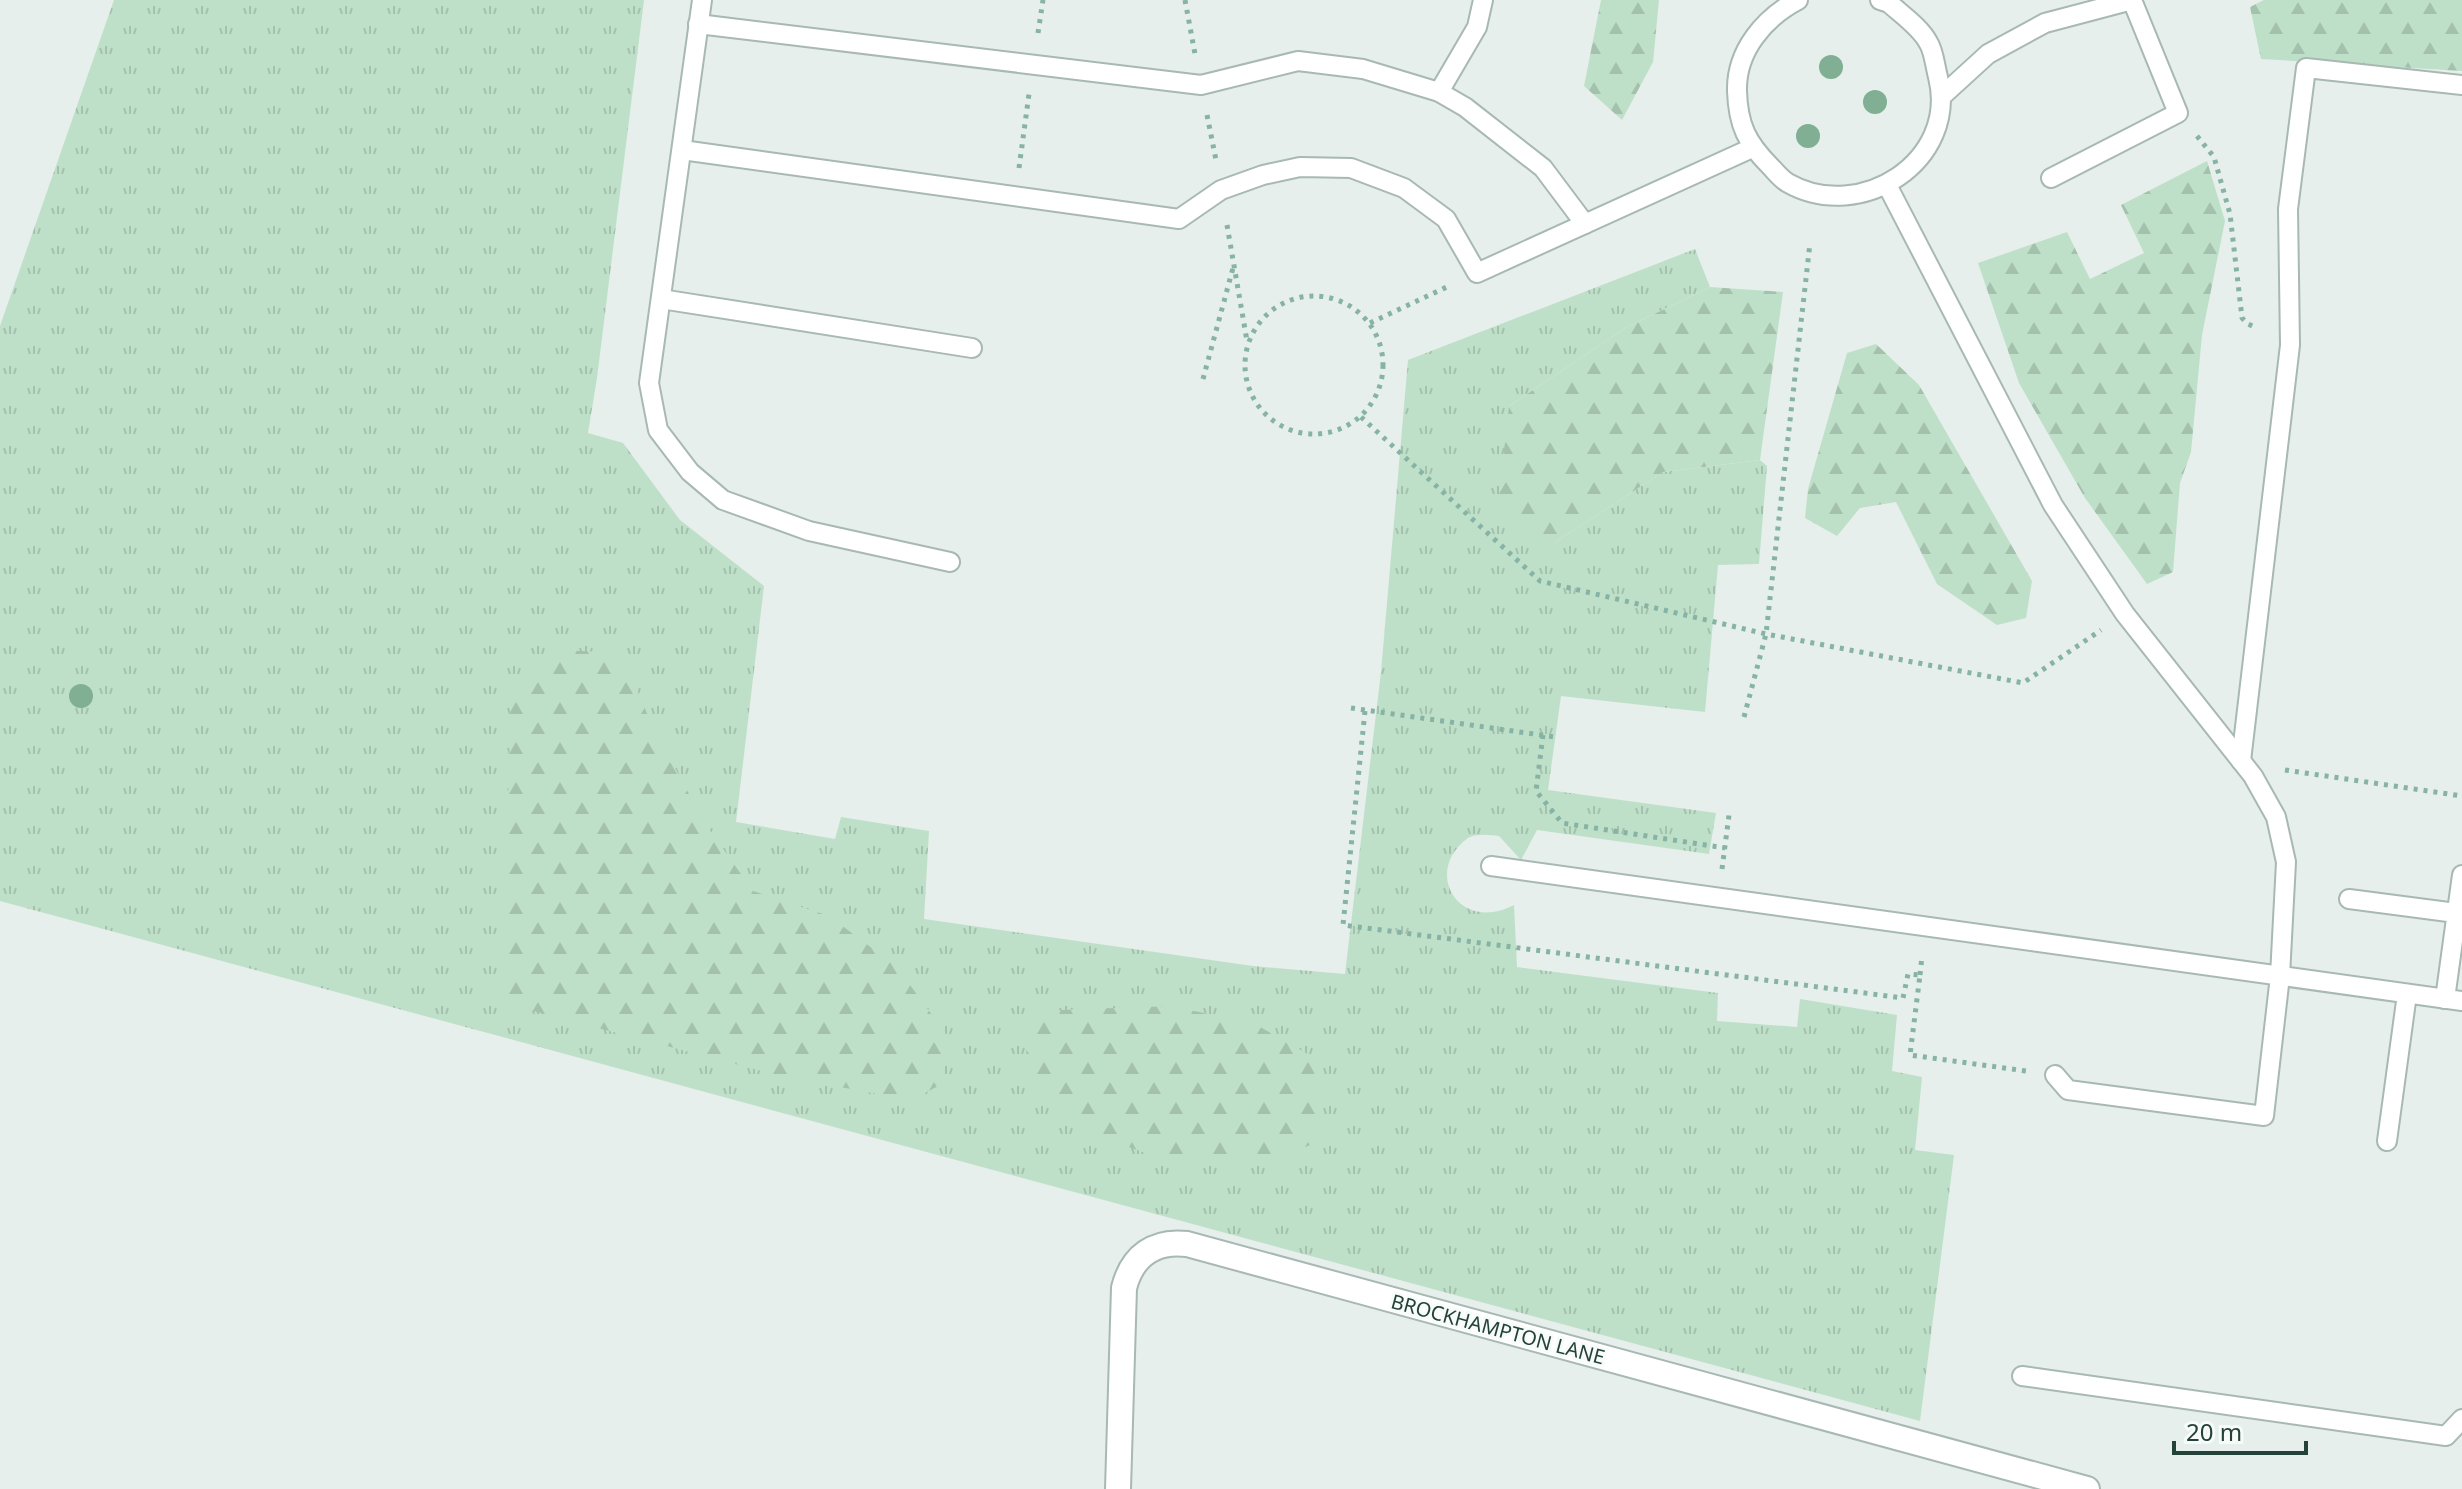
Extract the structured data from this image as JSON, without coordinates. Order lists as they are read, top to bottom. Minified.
{"streets":{"street":["BROCKHAMPTON LANE"]},"scale_bar":"20 m"}
